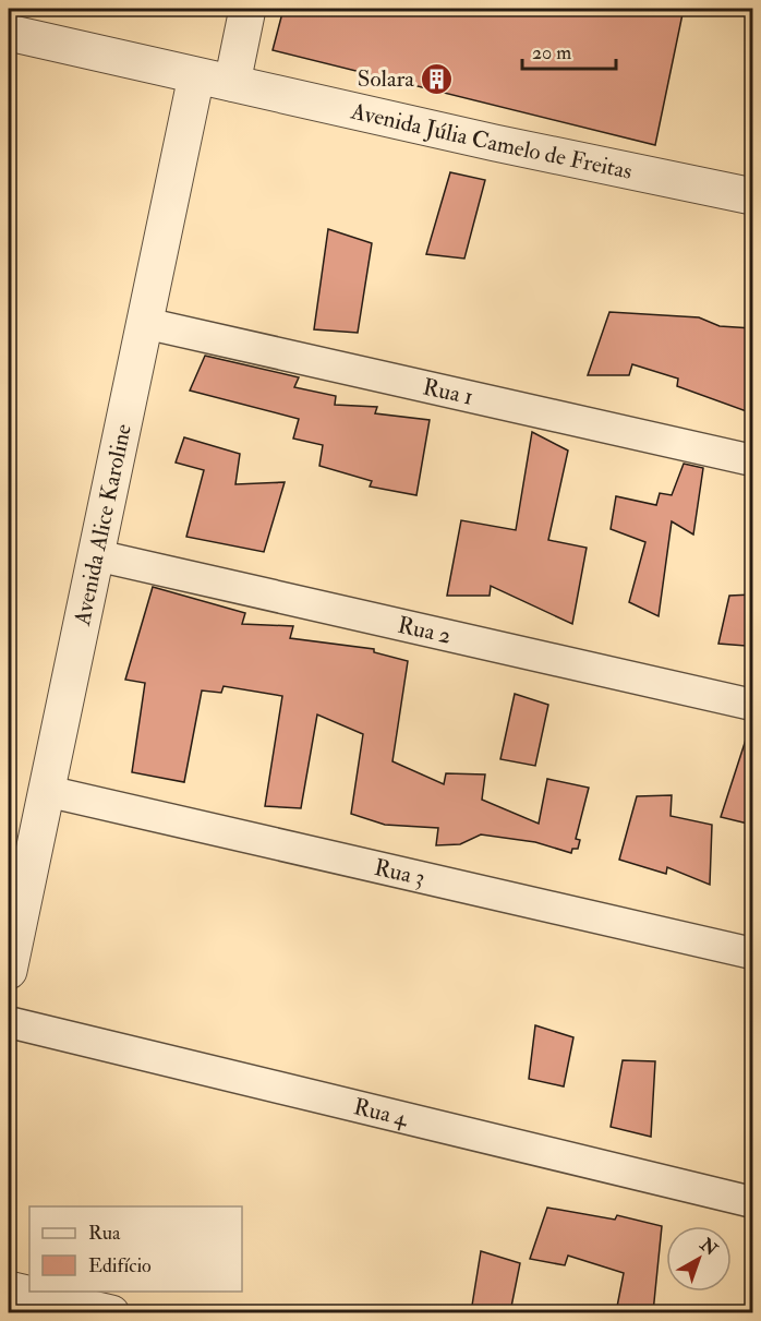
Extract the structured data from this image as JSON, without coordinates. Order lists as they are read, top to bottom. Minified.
{"streets":{"street":["Avenida Júlia Camelo de Freitas","Rua 1","Avenida Alice Karoline","Rua 2","Rua 3","Rua 4"]},"crossings":[["Avenida Júlia Camelo de Freitas","Avenida Alice Karoline"],["Rua 1","Avenida Alice Karoline"],["Avenida Alice Karoline","Rua 2"],["Avenida Alice Karoline","Rua 3"]],"places":{"building":["Solara"]},"legend":["Rua","Edifício"],"scale_bar":"20 m","north":"top right"}
